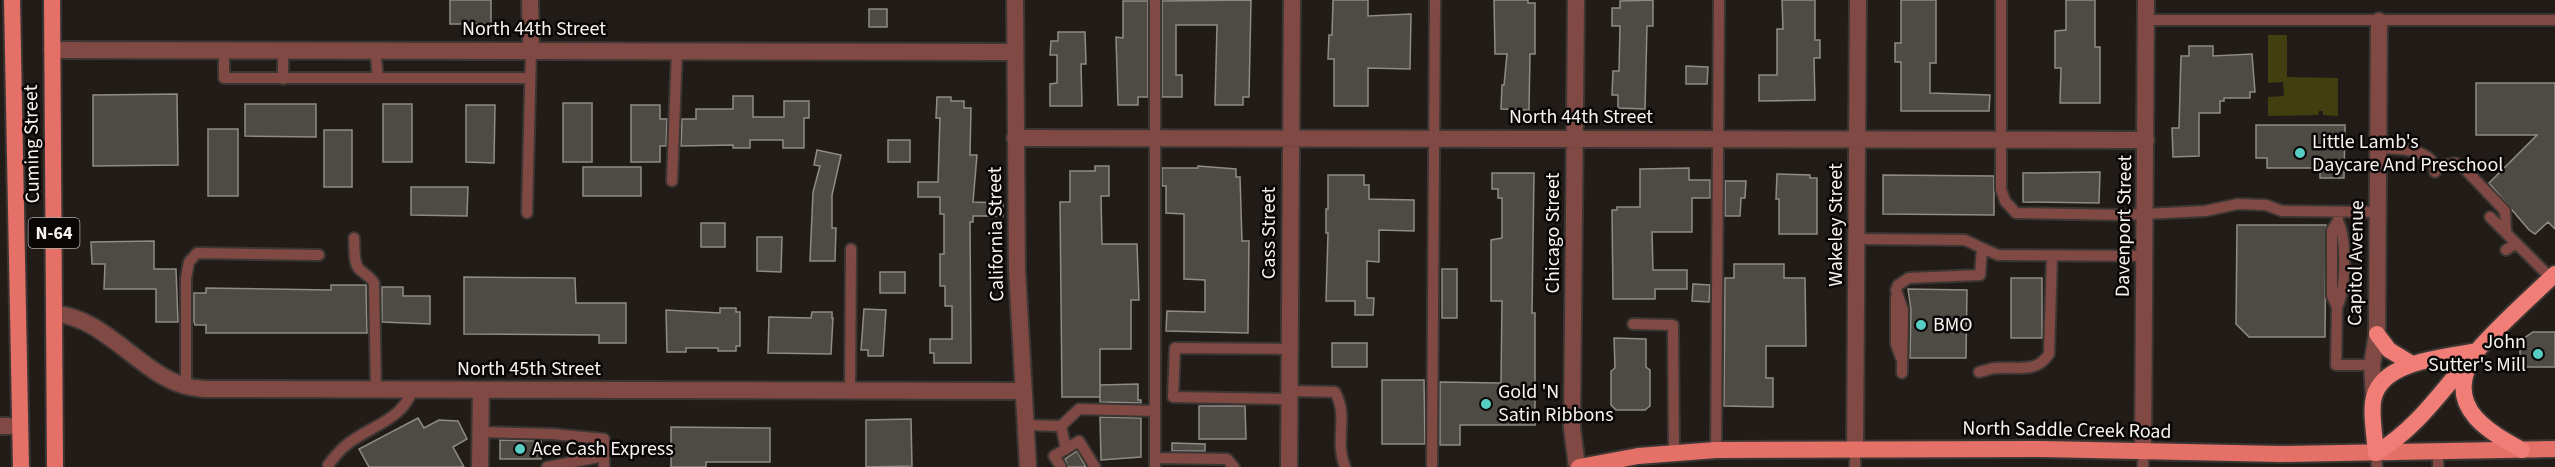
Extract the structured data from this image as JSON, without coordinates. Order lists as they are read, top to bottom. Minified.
{"streets":{"main road":["Cuming Street","N-64","North Saddle Creek Road"],"street":["North 44th Street","Wakeley Street","Davenport Street","Cass Street","Chicago Street","California Street","Capitol Avenue","North 45th Street"]},"crossings":[["North 44th Street","Cuming Street"],["North 44th Street","Wakeley Street"],["North 44th Street","Davenport Street"],["North 44th Street","Cass Street"],["North 44th Street","Chicago Street"],["North 44th Street","California Street"],["Cuming Street","North 45th Street"],["Wakeley Street","North Saddle Creek Road"],["Davenport Street","North Saddle Creek Road"],["Chicago Street","North Saddle Creek Road"],["California Street","North 45th Street"]],"places":["Little Lamb's Daycare And Preschool","BMO","John Sutter's Mill","Gold 'N Satin Ribbons","Ace Cash Express"]}
